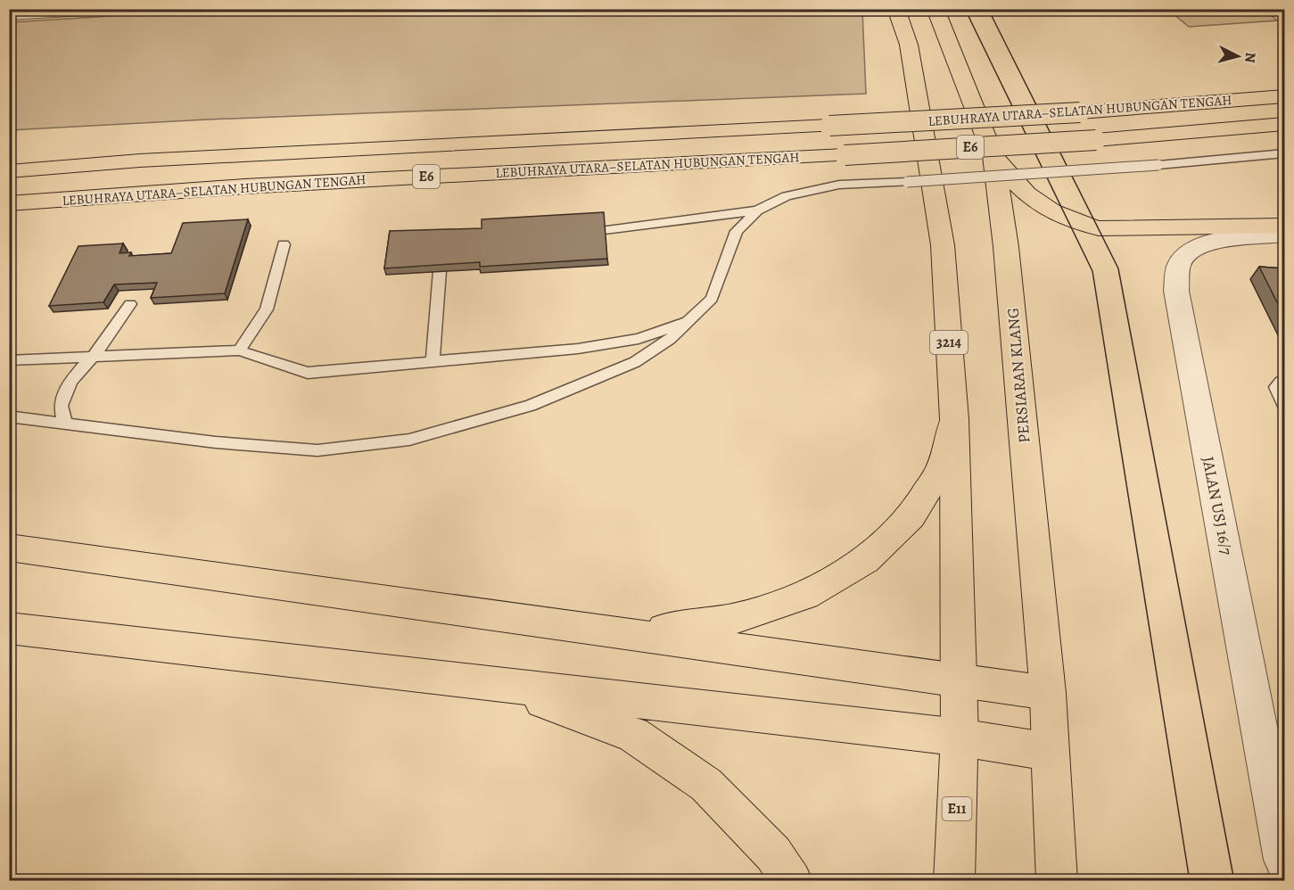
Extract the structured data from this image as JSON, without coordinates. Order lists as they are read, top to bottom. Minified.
{"streets":{"main road":["LEBUHRAYA UTARA–SELATAN HUBUNGAN TENGAH","E6","3214","PERSIARAN KLANG","E11"],"street":["JALAN USJ 16/7"]},"crossings":[["3214","E11"]],"north":"right"}
